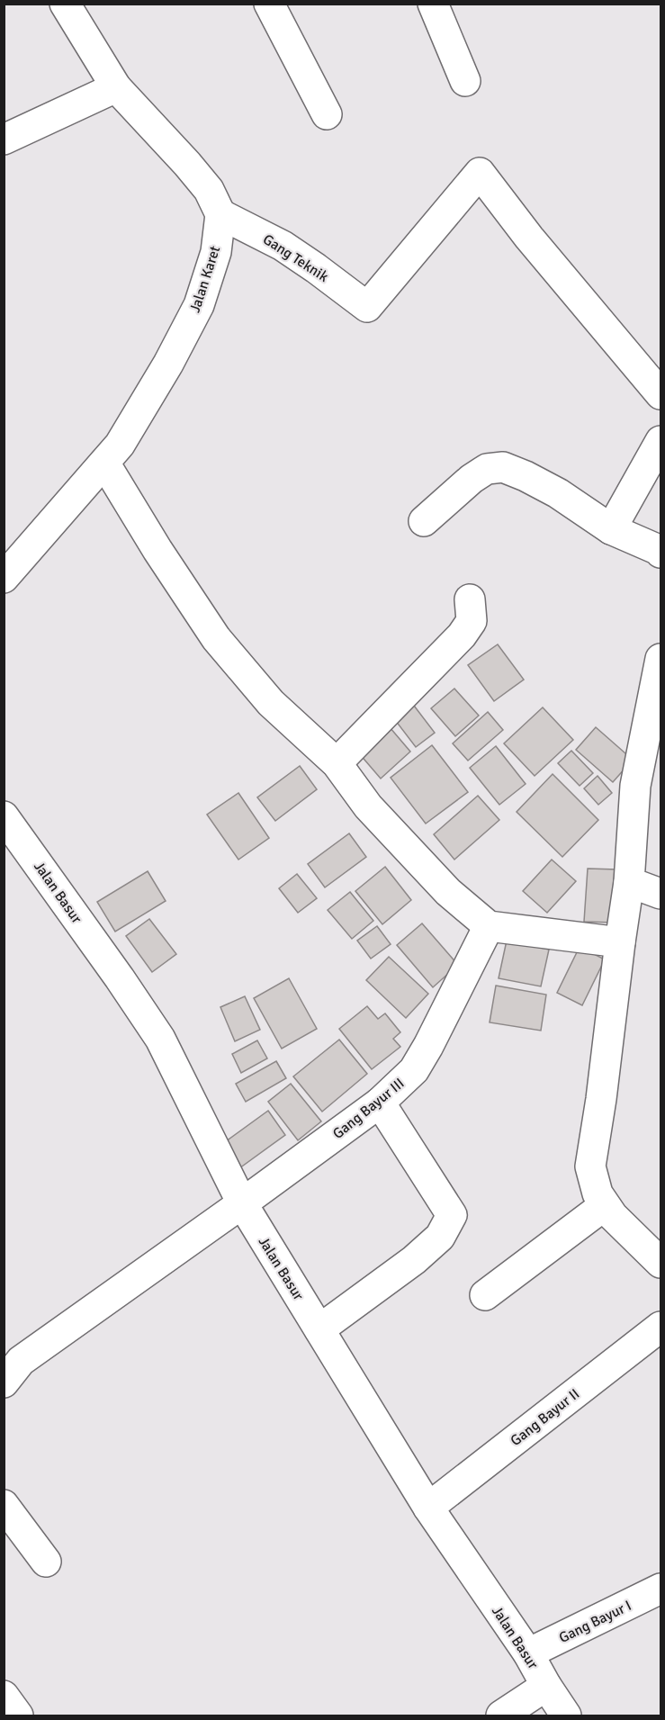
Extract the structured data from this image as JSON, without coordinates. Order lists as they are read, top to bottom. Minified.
{"streets":{"street":["Gang Teknik","Jalan Karet","Jalan Basur","Gang Bayur III","Gang Bayur II","Gang Bayur I"]},"crossings":[["Gang Teknik","Jalan Karet"],["Jalan Basur","Gang Bayur III"],["Jalan Basur","Gang Bayur II"],["Jalan Basur","Gang Bayur I"]]}
